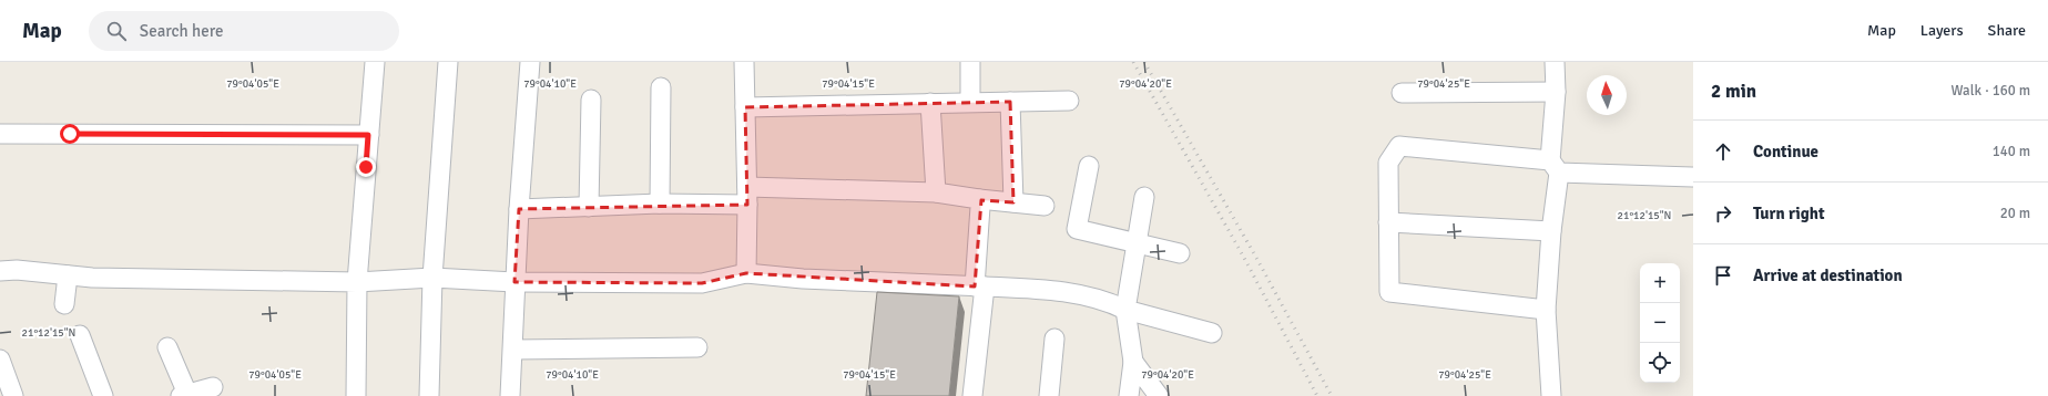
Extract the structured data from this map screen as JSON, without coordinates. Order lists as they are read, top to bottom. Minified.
{"north":"top","page":{"header":"Map","search":"Search here","nav":["Map","Layers","Share"],"heading":["2 min","Walk · 160 m"],"list":[["Continue","140 m"],["Turn right","20 m"],"Arrive at destination"],"map_buttons":["+","−"]},"coordinates":["79°04'05\"E","79°04'10\"E","79°04'15\"E","79°04'20\"E","79°04'25\"E","21°12'15\"N"]}
